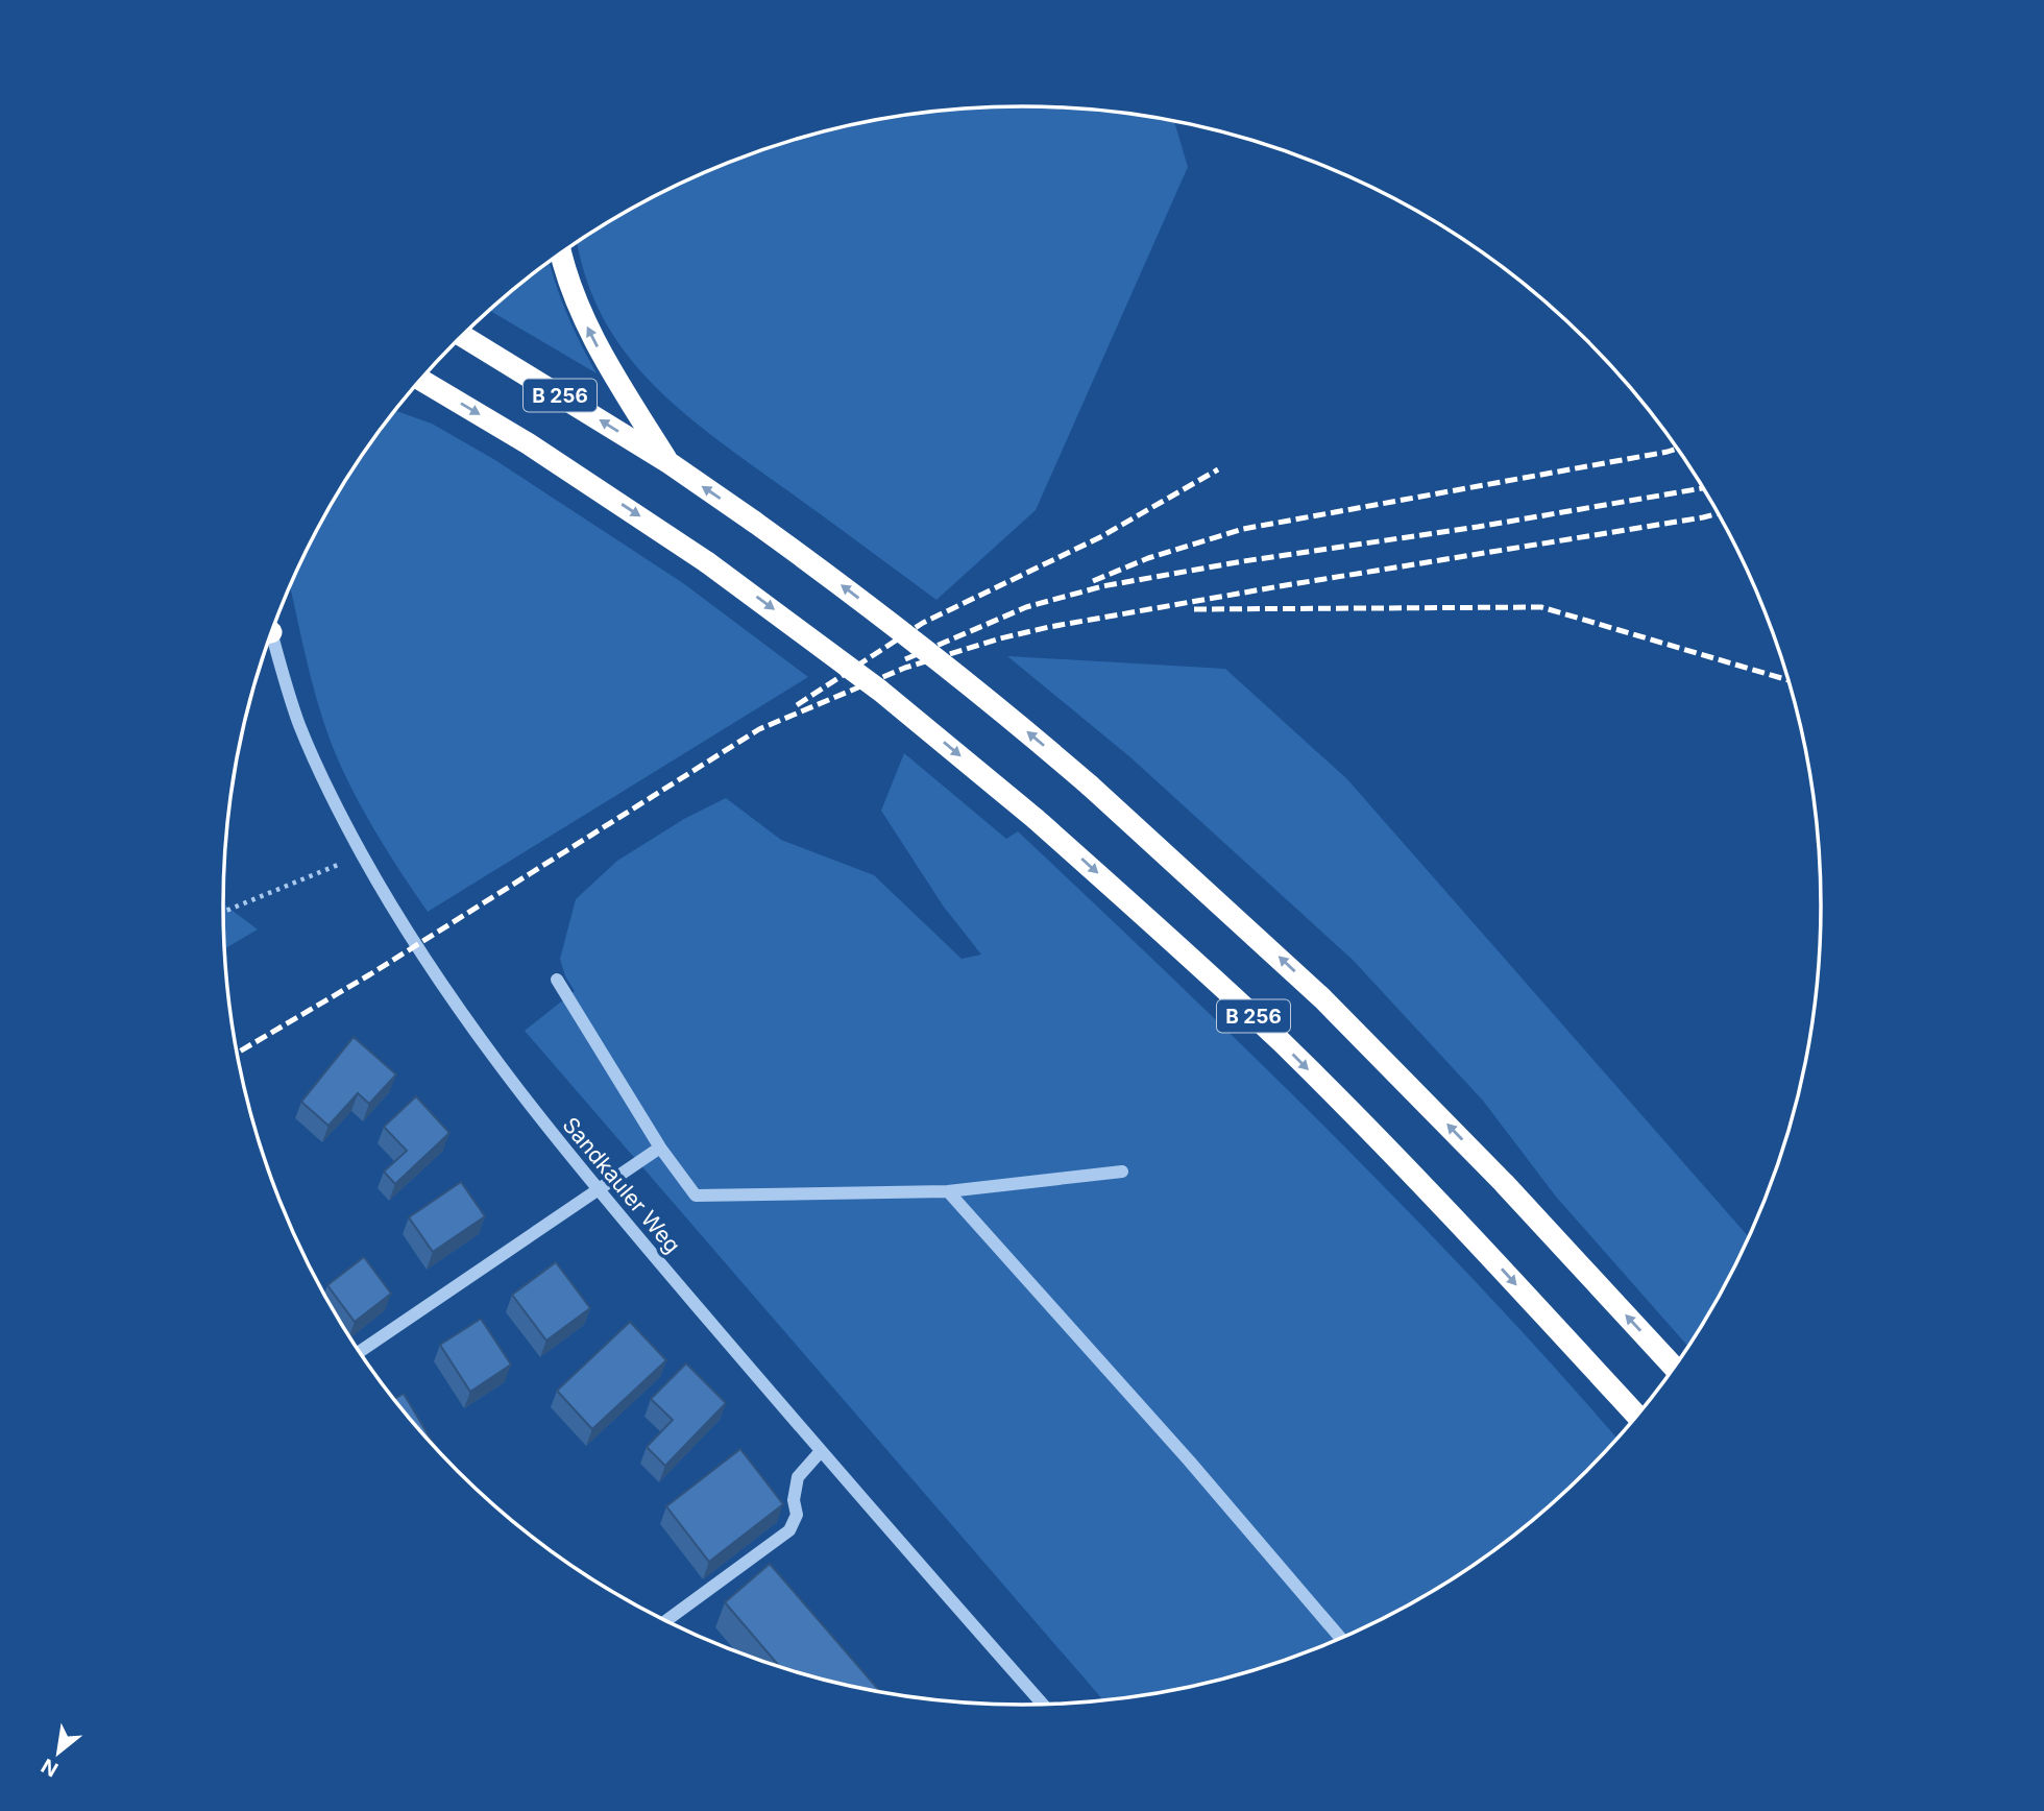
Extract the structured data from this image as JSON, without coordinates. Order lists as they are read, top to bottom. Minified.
{"streets":{"highway":["B 256"],"street":["Sandkauler Weg"]},"north":"bottom left"}
